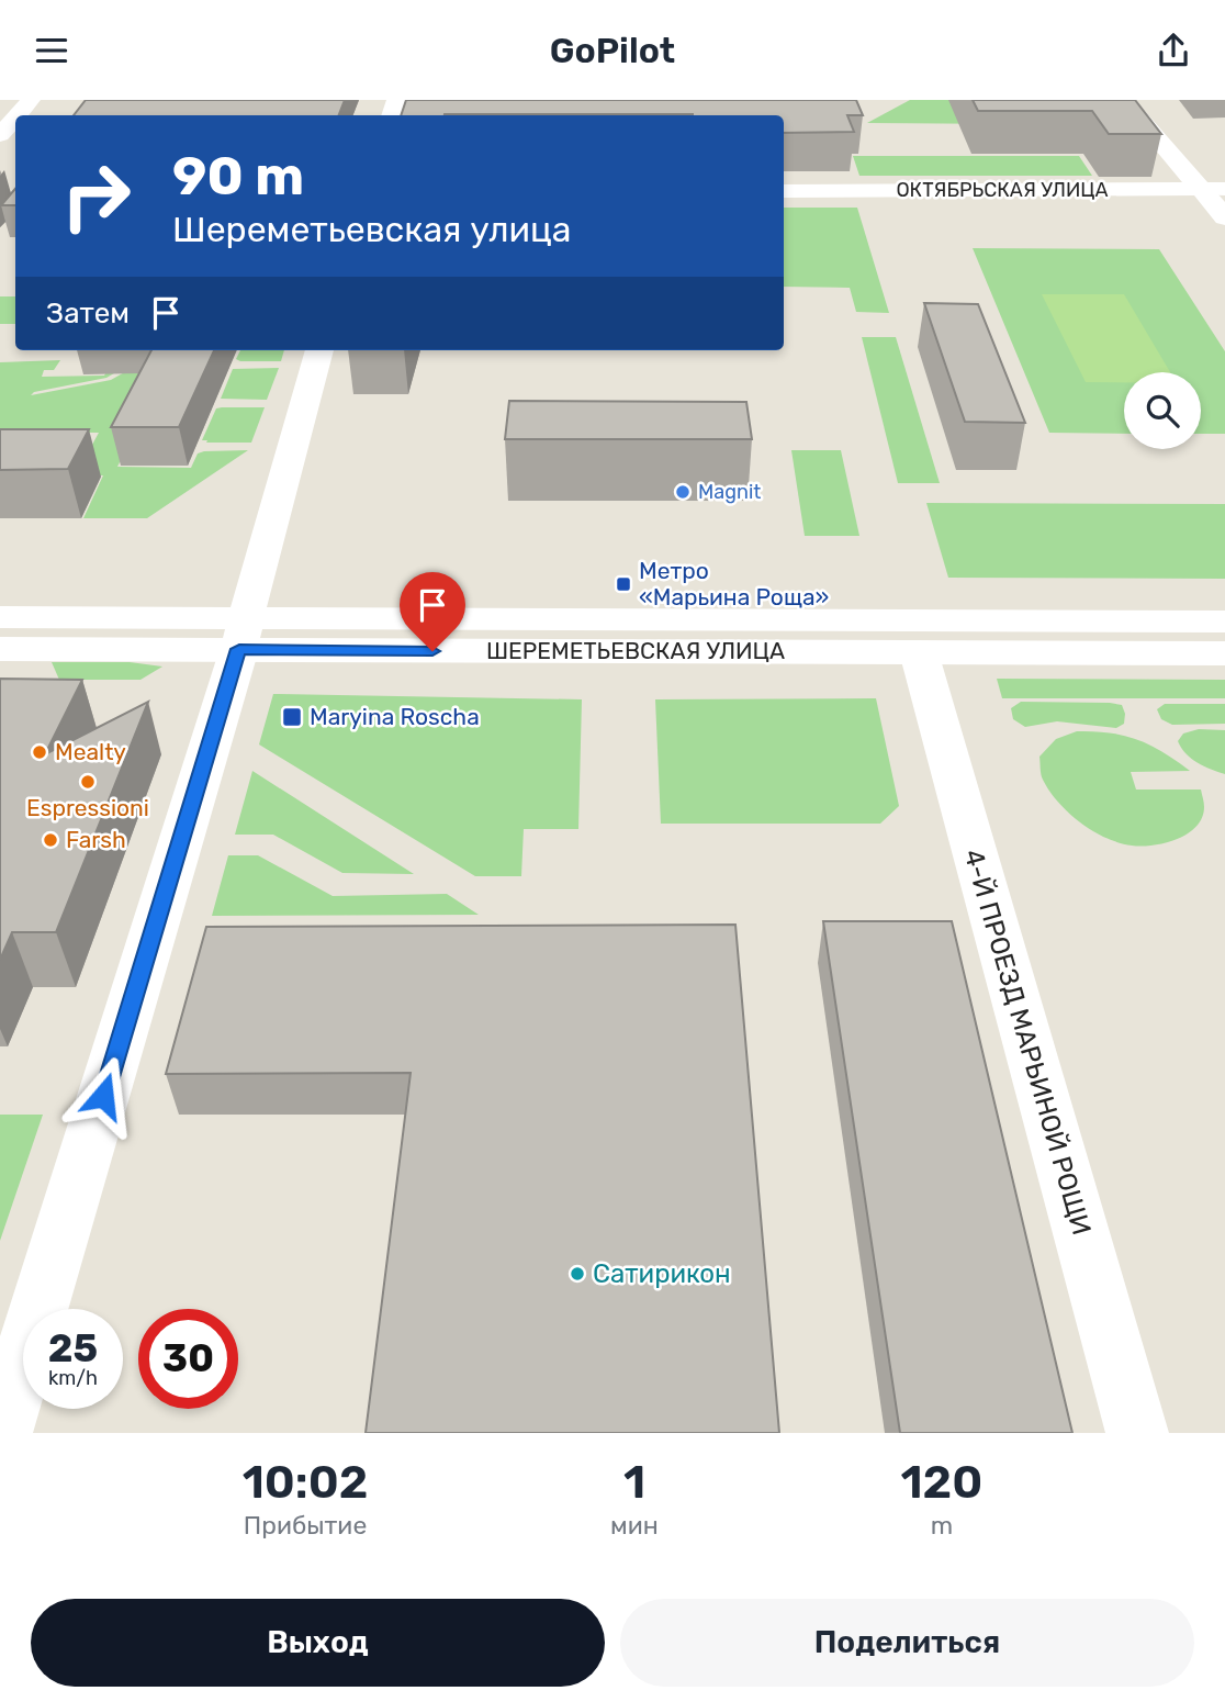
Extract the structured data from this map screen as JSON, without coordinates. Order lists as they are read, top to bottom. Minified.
{"streets":{"street":["ОКТЯБРЬСКАЯ УЛИЦА","ШЕРЕМЕТЬЕВСКАЯ УЛИЦА","4-Й ПРОЕЗД МАРЬИНОЙ РОЩИ"]},"crossings":[["ШЕРЕМЕТЬЕВСКАЯ УЛИЦА","4-Й ПРОЕЗД МАРЬИНОЙ РОЩИ"]],"places":{"other":["Magnit","Mealty","Espressioni","Farsh","Сатирикон"],"transit":["Метро «Марьина Роща»","Maryina Roscha"]},"page":{"header":"GoPilot","turn":["90 m","Шереметьевская улица"],"then":"Затем","speed":"25 km/h","limit":"30","eta":["10:02","Прибытие","1","мин","120","m"],"buttons":["Выход","Поделиться"]}}
